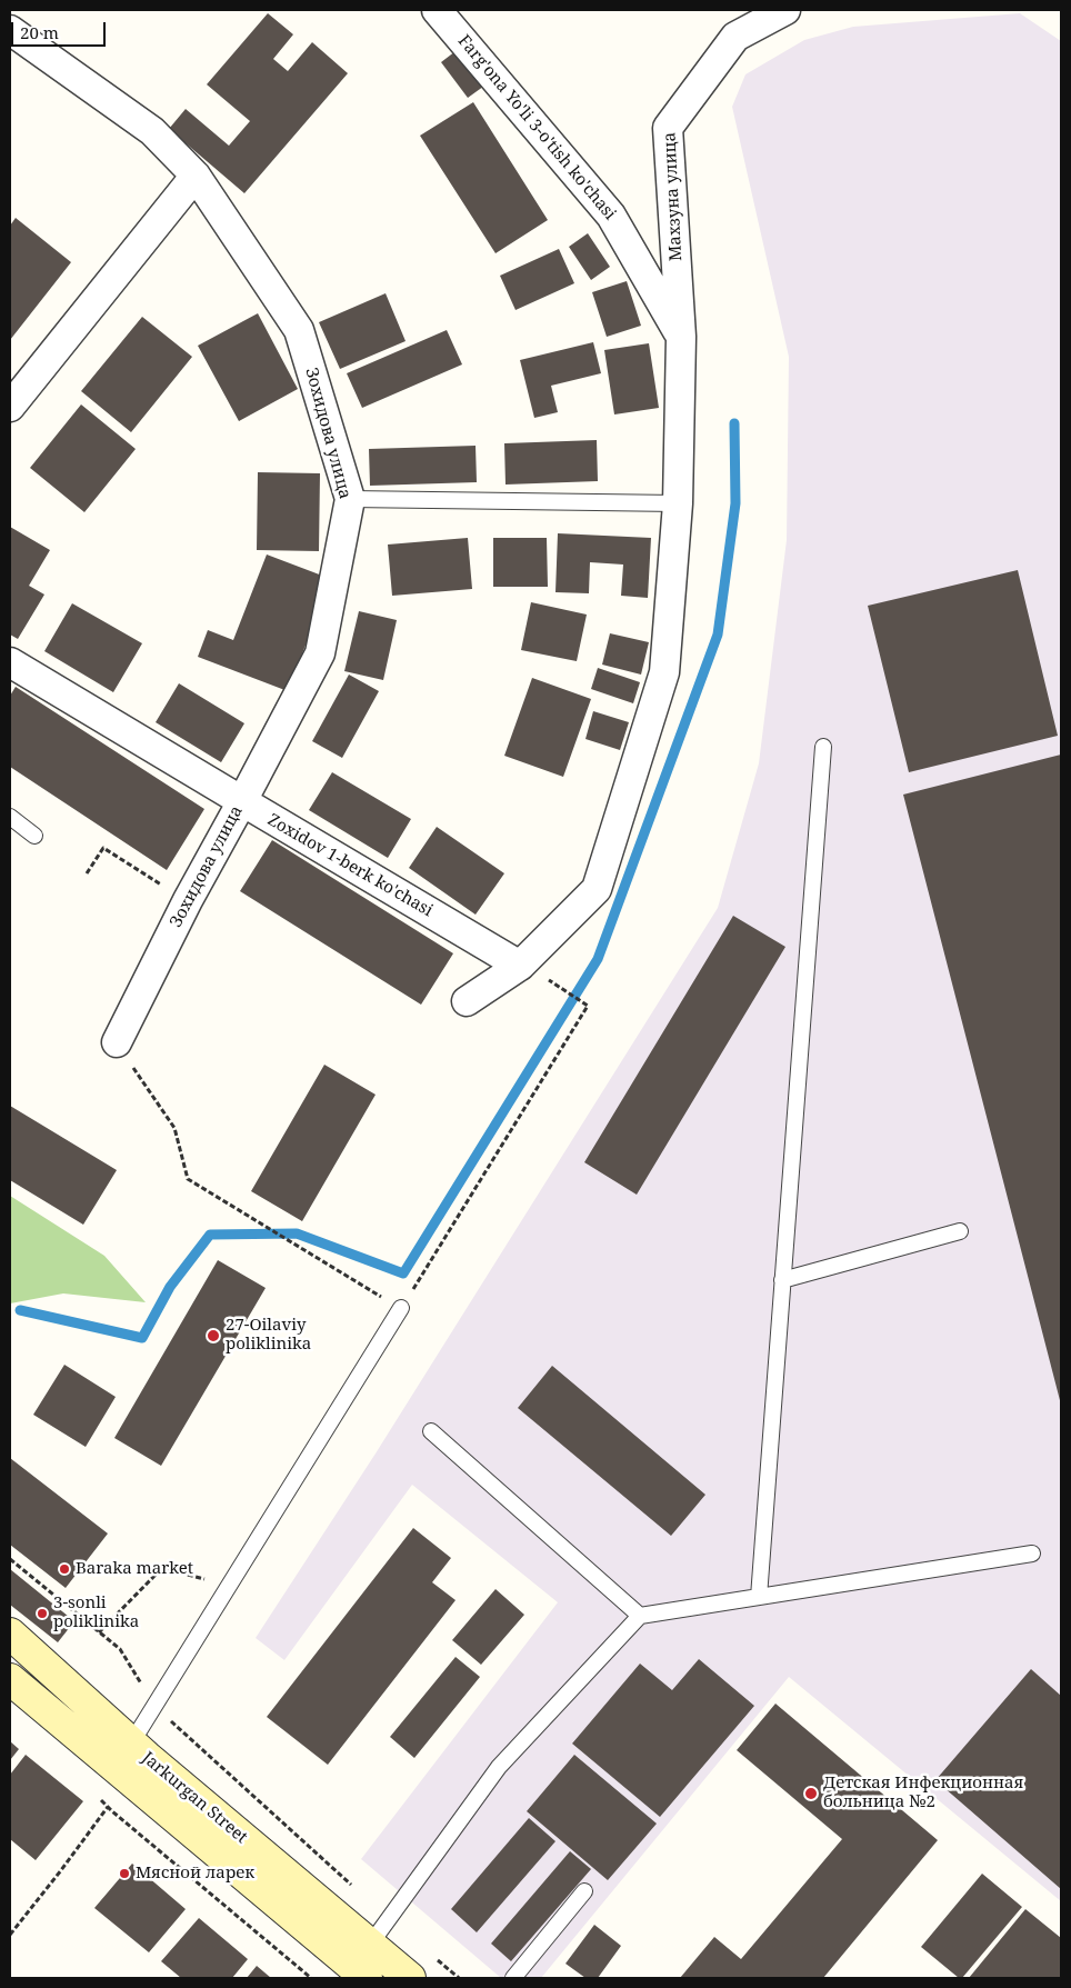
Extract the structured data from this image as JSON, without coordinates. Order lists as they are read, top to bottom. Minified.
{"streets":{"main road":["Jarkurgan Street"],"street":["Farg'ona Yo'li 3-o'tish ko'chasi","Махзуна улица","Зохидова улица","Zoxidov 1-berk ko'chasi"]},"crossings":[["Farg'ona Yo'li 3-o'tish ko'chasi","Махзуна улица"],["Махзуна улица","Zoxidov 1-berk ko'chasi"],["Зохидова улица","Zoxidov 1-berk ko'chasi"]],"places":["27-Oilaviy poliklinika","Baraka market","3-sonli poliklinika","Детская Инфекционная больница №2","Мясной ларек"],"scale_bar":"20 m"}
